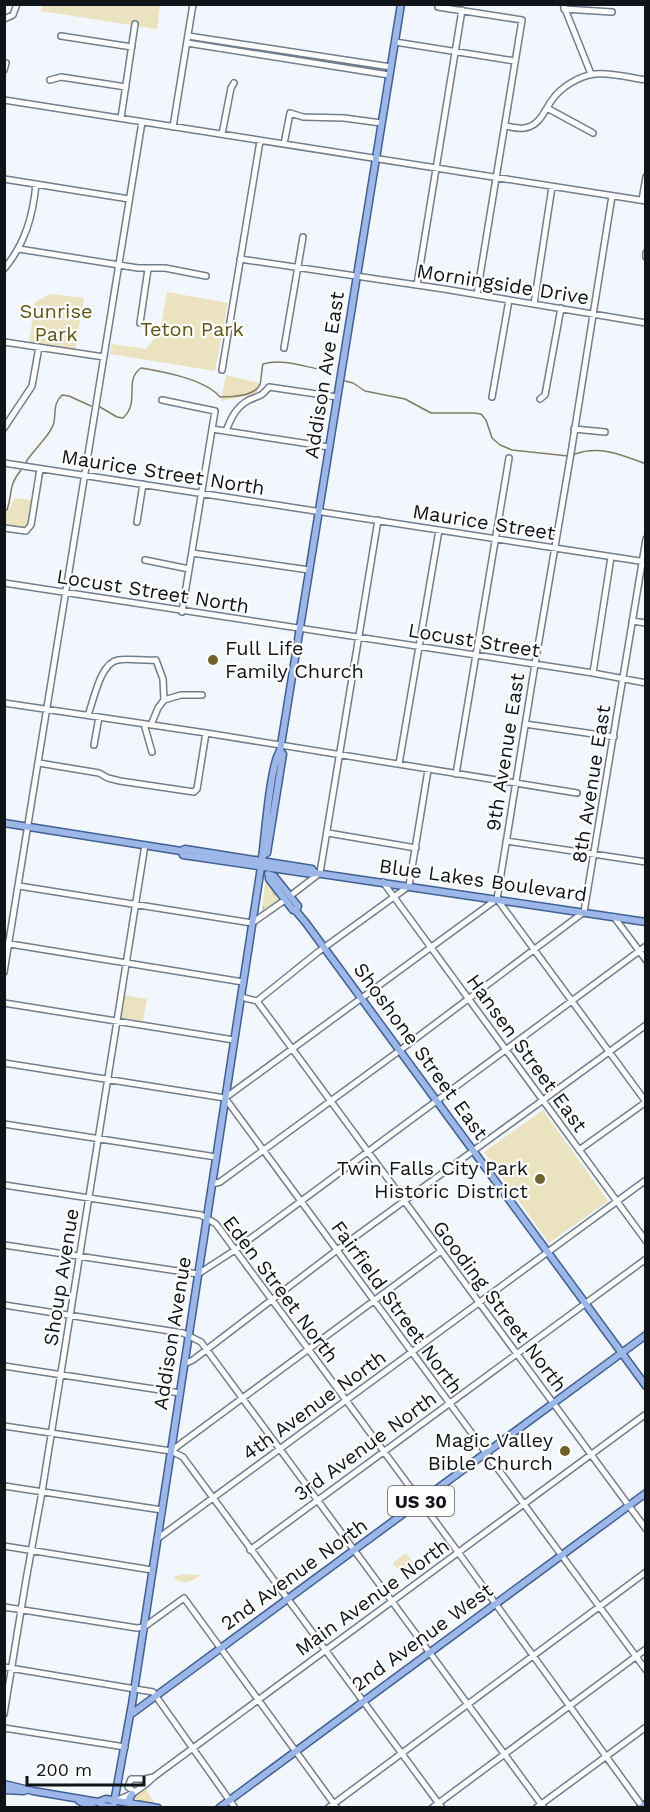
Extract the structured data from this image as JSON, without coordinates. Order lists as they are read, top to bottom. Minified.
{"streets":{"main road":["Addison Ave East","Blue Lakes Boulevard","Shoshone Street East","Addison Avenue","US 30","2nd Avenue North","2nd Avenue West"],"street":["Morningside Drive","Maurice Street North","Maurice Street","Locust Street North","Locust Street","9th Avenue East","8th Avenue East","Hansen Street East","Shoup Avenue","Eden Street North","Gooding Street North","Fairfield Street North","4th Avenue North","3rd Avenue North","Main Avenue North"]},"crossings":[["Morningside Drive","Addison Ave East"],["Morningside Drive","9th Avenue East"],["Addison Ave East","Maurice Street North"],["Addison Ave East","Maurice Street"],["Addison Ave East","Locust Street North"],["Addison Ave East","Locust Street"],["Addison Ave East","Blue Lakes Boulevard"],["Addison Ave East","Shoshone Street East"],["Addison Ave East","Addison Avenue"],["Maurice Street North","Maurice Street"],["Maurice Street","9th Avenue East"],["Maurice Street","8th Avenue East"],["Locust Street North","Locust Street"],["Locust Street","9th Avenue East"],["Locust Street","8th Avenue East"],["9th Avenue East","Blue Lakes Boulevard"],["8th Avenue East","Blue Lakes Boulevard"],["Blue Lakes Boulevard","Shoshone Street East"],["Blue Lakes Boulevard","Hansen Street East"],["Blue Lakes Boulevard","Shoup Avenue"],["Blue Lakes Boulevard","Addison Avenue"],["Shoshone Street East","Addison Avenue"],["Shoshone Street East","4th Avenue North"],["Shoshone Street East","3rd Avenue North"],["Shoshone Street East","US 30"],["Shoshone Street East","2nd Avenue North"],["Hansen Street East","4th Avenue North"],["Eden Street North","Addison Avenue"],["Eden Street North","4th Avenue North"],["Eden Street North","3rd Avenue North"],["Eden Street North","2nd Avenue North"],["Eden Street North","Main Avenue North"],["Eden Street North","2nd Avenue West"],["Gooding Street North","4th Avenue North"],["Gooding Street North","3rd Avenue North"],["Gooding Street North","2nd Avenue North"],["Gooding Street North","Main Avenue North"],["Gooding Street North","2nd Avenue West"],["Fairfield Street North","Addison Avenue"],["Fairfield Street North","4th Avenue North"],["Fairfield Street North","3rd Avenue North"],["Fairfield Street North","2nd Avenue North"],["Fairfield Street North","Main Avenue North"],["Fairfield Street North","2nd Avenue West"],["Addison Avenue","4th Avenue North"],["Addison Avenue","2nd Avenue North"],["Addison Avenue","Main Avenue North"],["US 30","2nd Avenue North"]],"parks":["Sunrise Park","Teton Park"],"places":["Full Life Family Church","Twin Falls City Park Historic District","Magic Valley Bible Church"],"scale_bar":"200 m"}
